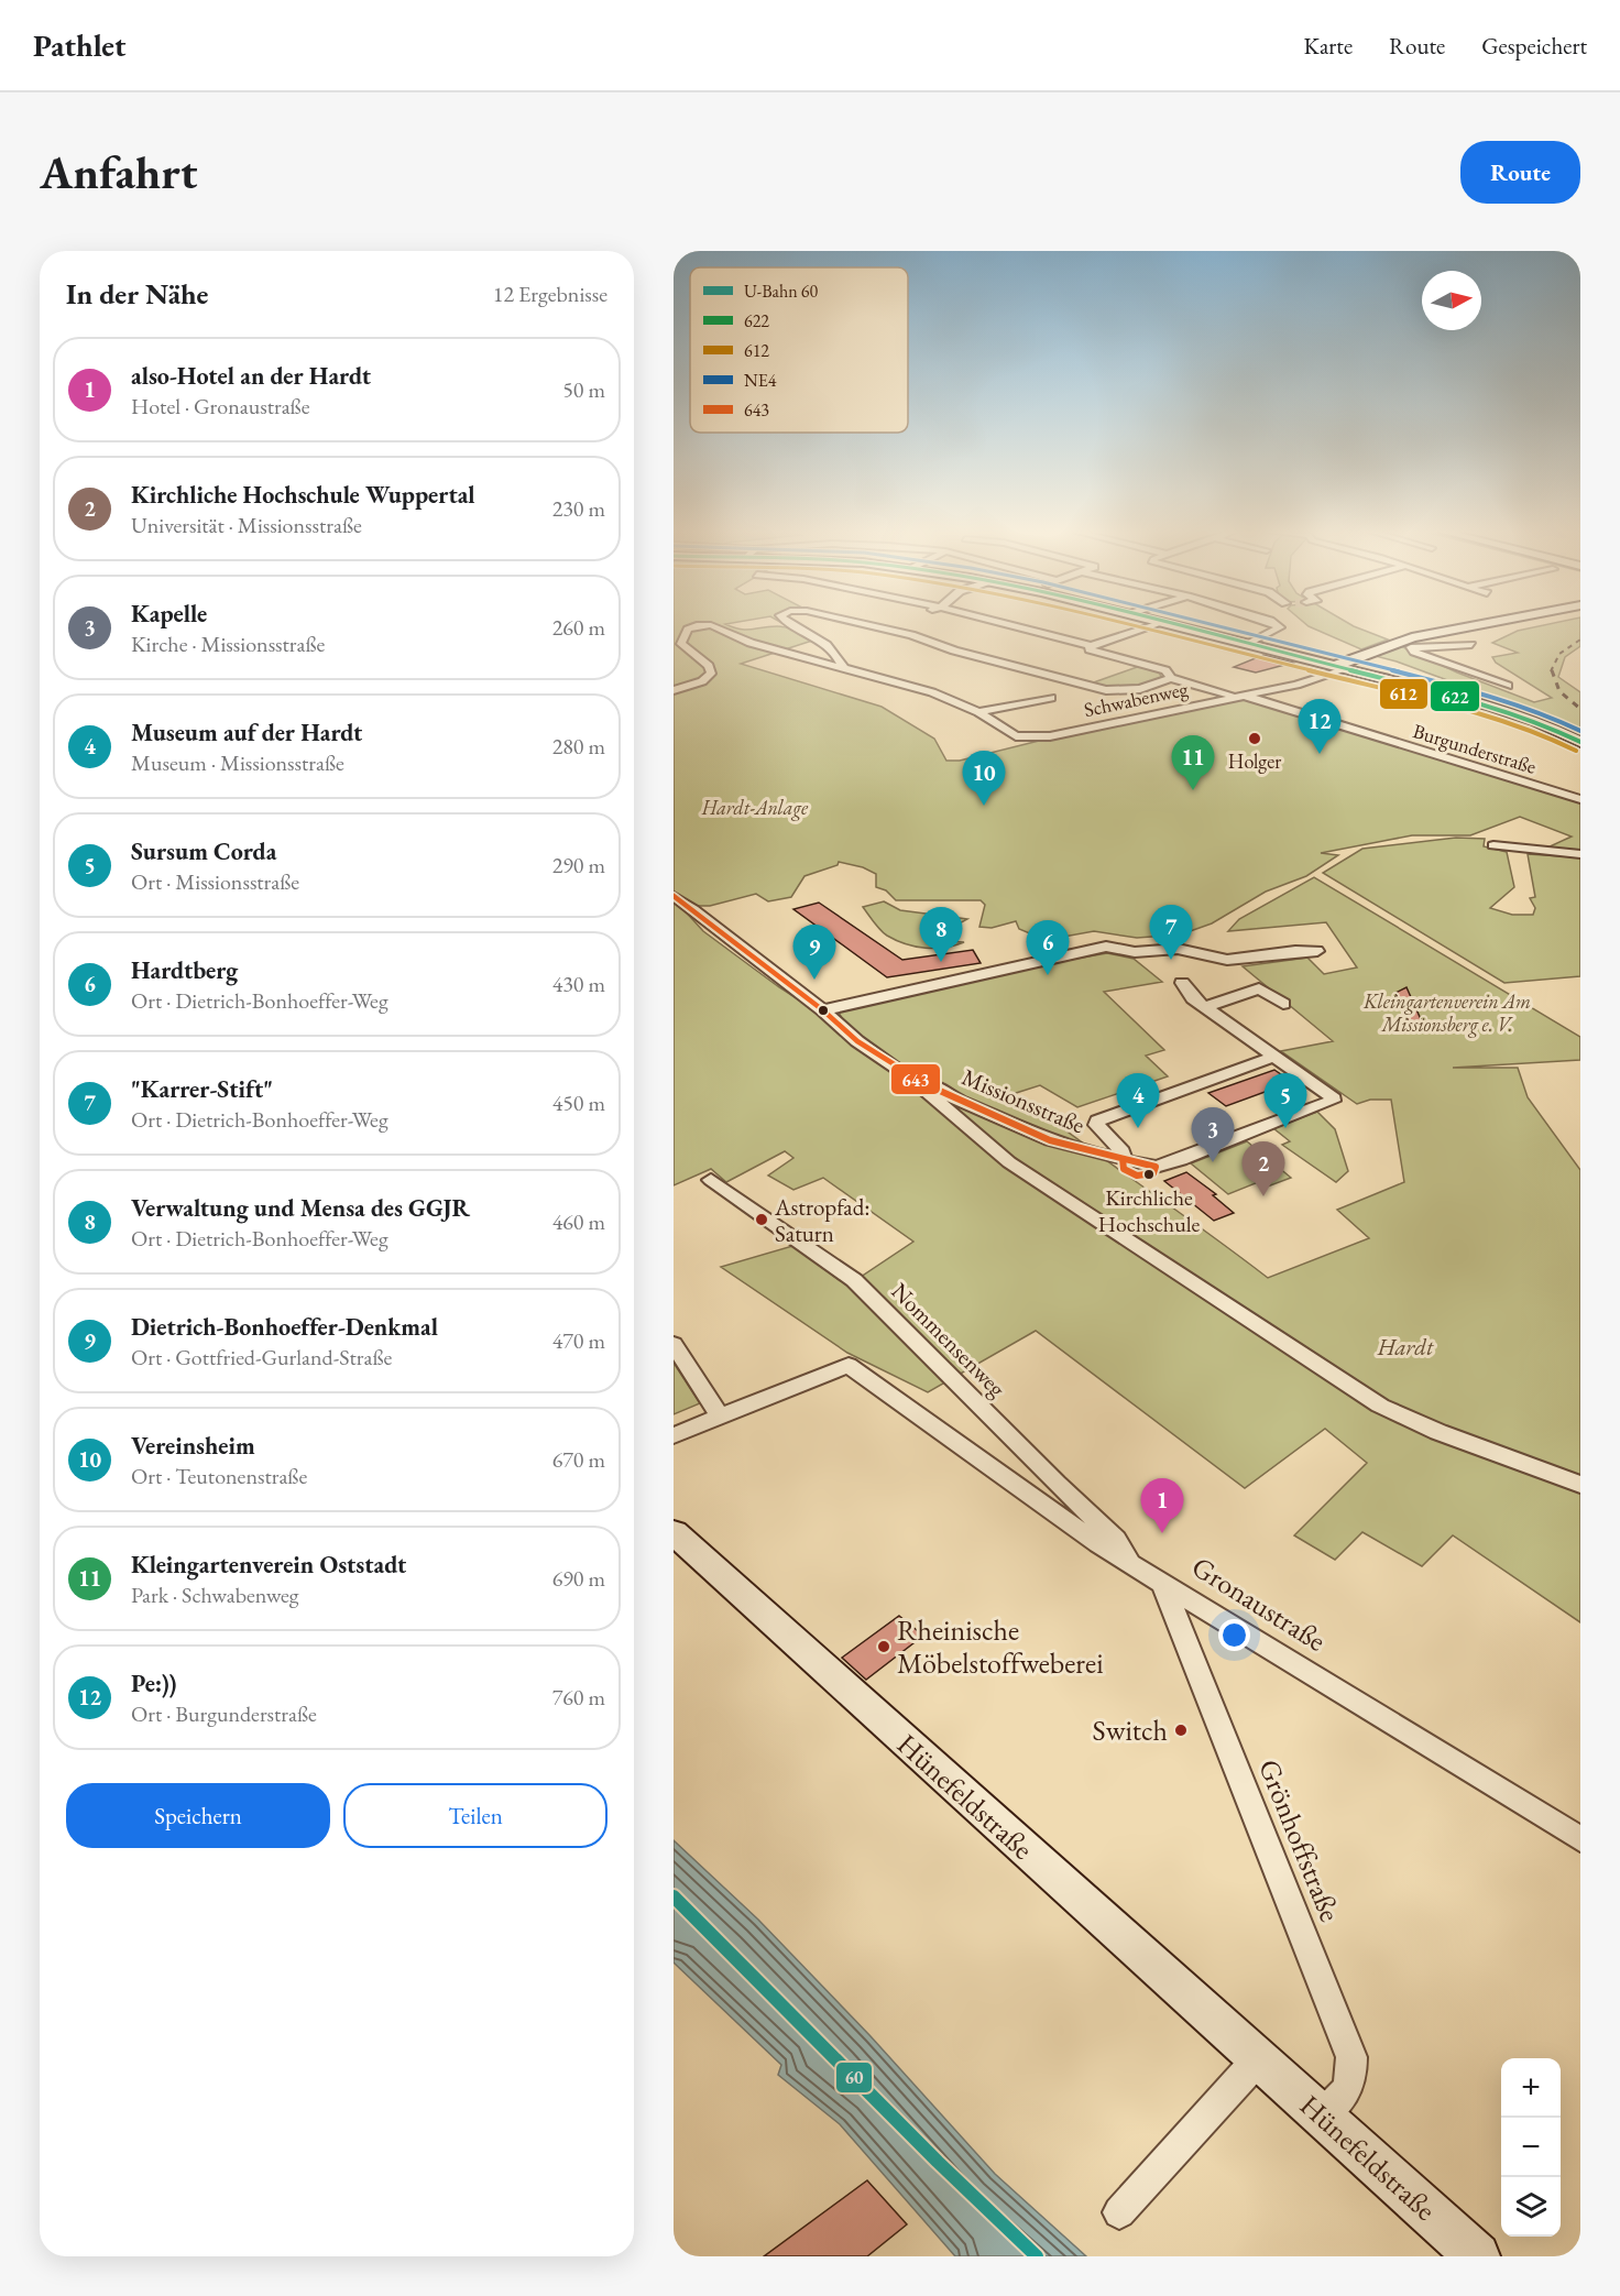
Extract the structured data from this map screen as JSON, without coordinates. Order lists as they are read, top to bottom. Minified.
{"streets":{"street":["Schwabenweg","Burgunderstraße","Missionsstraße","Nommensenweg","Gronaustraße","Hünefeldstraße","Grönhoffstraße"]},"crossings":[["Schwabenweg","Burgunderstraße"],["Nommensenweg","Gronaustraße"],["Gronaustraße","Grönhoffstraße"],["Hünefeldstraße","Grönhoffstraße"]],"parks":["Hardt-Anlage","Kleingartenverein Am Missionsberg e. V.","Hardt"],"places":["Holger","Kirchliche Hochschule","Astropfad: Saturn","Rheinische Möbelstoffweberei","Switch"],"lines":["transit line 622","transit line 612","transit line NE4","transit line 643","metro line 60"],"legend":["U-Bahn 60","622","612","NE4","643"],"north":"right","page":{"header":"Pathlet","nav":["Karte","Route","Gespeichert"],"buttons":["Route",["Speichern","Teilen"]],"title":"Anfahrt","heading":["In der Nähe","12 Ergebnisse"],"list":[{"mark":"1","name":"also-Hotel an der Hardt","note":"Hotel · Gronaustraße","value":"50 m"},{"mark":"2","name":"Kirchliche Hochschule Wuppertal","note":"Universität · Missionsstraße","value":"230 m"},{"mark":"3","name":"Kapelle","note":"Kirche · Missionsstraße","value":"260 m"},{"mark":"4","name":"Museum auf der Hardt","note":"Museum · Missionsstraße","value":"280 m"},{"mark":"5","name":"Sursum Corda","note":"Ort · Missionsstraße","value":"290 m"},{"mark":"6","name":"Hardtberg","note":"Ort · Dietrich-Bonhoeffer-Weg","value":"430 m"},{"mark":"7","name":"\"Karrer-Stift\"","note":"Ort · Dietrich-Bonhoeffer-Weg","value":"450 m"},{"mark":"8","name":"Verwaltung und Mensa des GGJR","note":"Ort · Dietrich-Bonhoeffer-Weg","value":"460 m"},{"mark":"9","name":"Dietrich-Bonhoeffer-Denkmal","note":"Ort · Gottfried-Gurland-Straße","value":"470 m"},{"mark":"10","name":"Vereinsheim","note":"Ort · Teutonenstraße","value":"670 m"},{"mark":"11","name":"Kleingartenverein Oststadt","note":"Park · Schwabenweg","value":"690 m"},{"mark":"12","name":"Pe:))","note":"Ort · Burgunderstraße","value":"760 m"}],"pins":["12","11","10","7","8","6","9","4","5","3","2","1"],"map_buttons":["+","−"]}}
